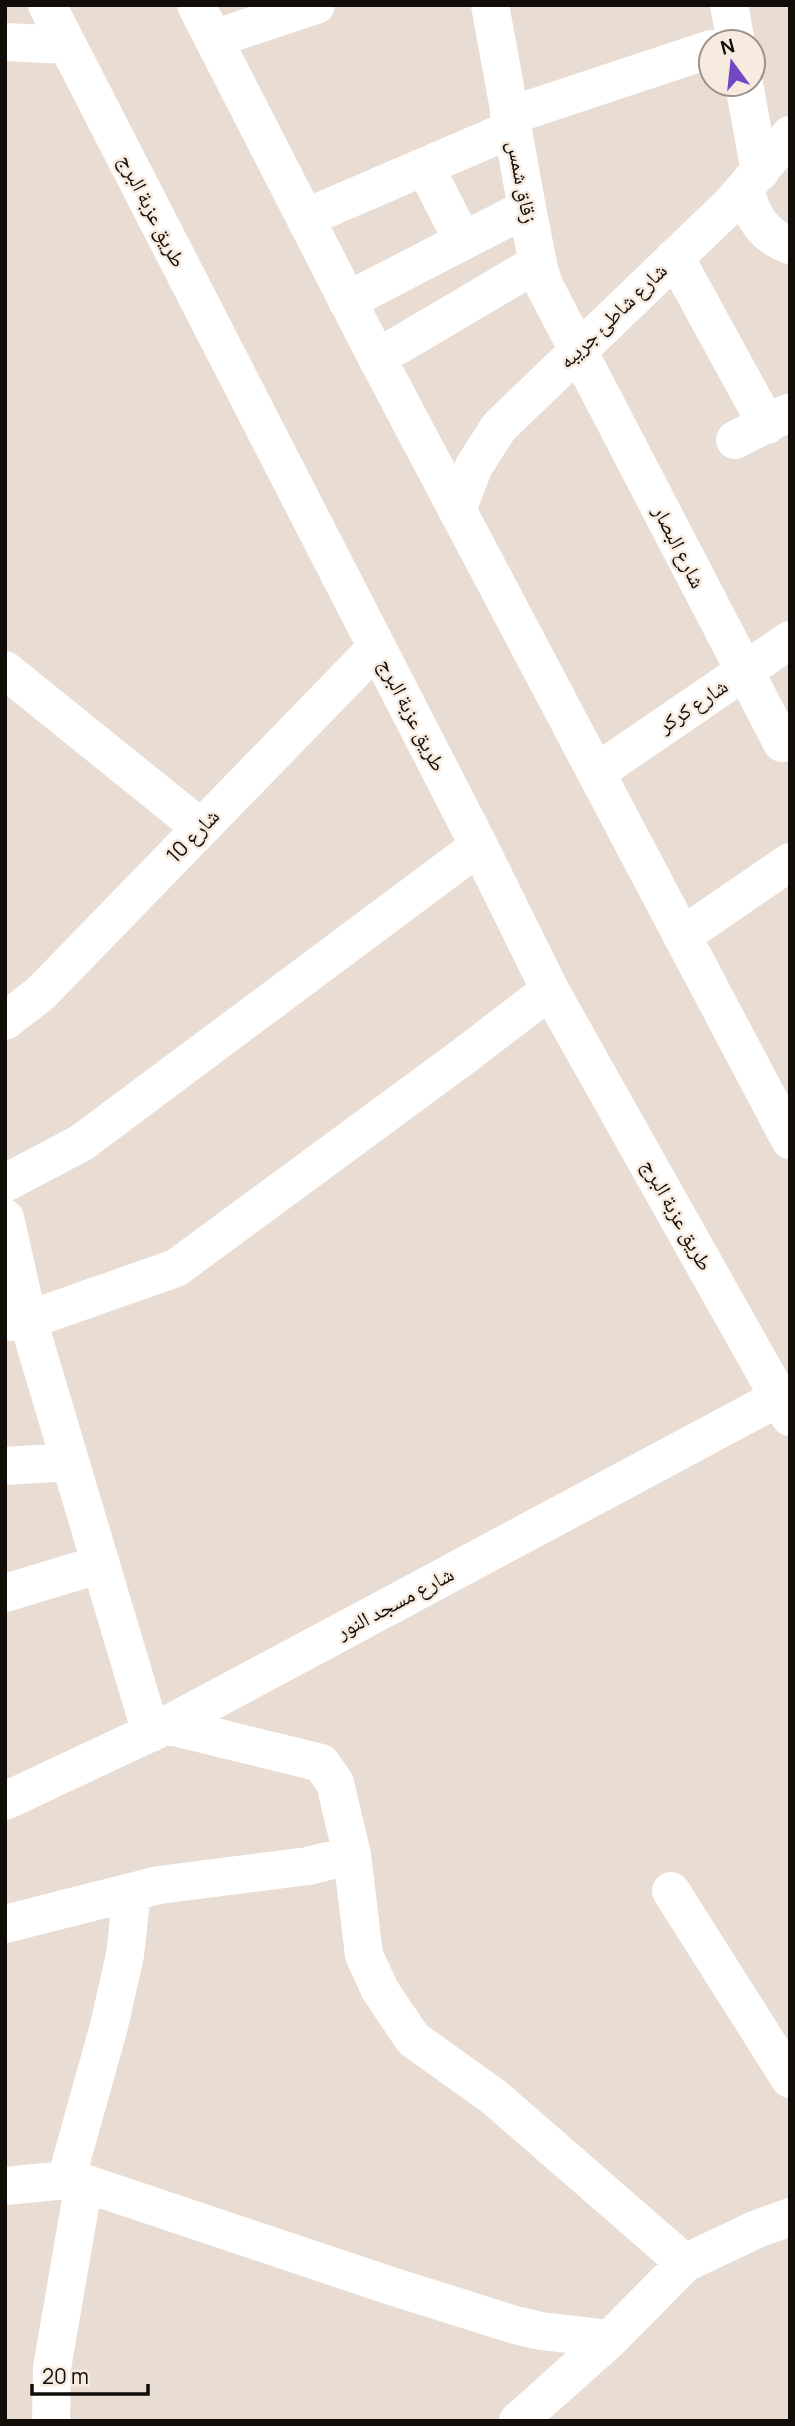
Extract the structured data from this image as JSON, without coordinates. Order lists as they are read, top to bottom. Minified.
{"streets":{"street":["زقاق شمس","طريق عزبة البرج","شارع شاطئ جريبه","شارع البصار","شارع كركر","شارع 10","شارع مسجد النور"]},"crossings":[["زقاق شمس","شارع شاطئ جريبه"],["زقاق شمس","شارع البصار"],["طريق عزبة البرج","شارع 10"],["طريق عزبة البرج","شارع مسجد النور"],["شارع شاطئ جريبه","شارع البصار"],["شارع البصار","شارع كركر"]],"scale_bar":"20 m","north":"top"}
